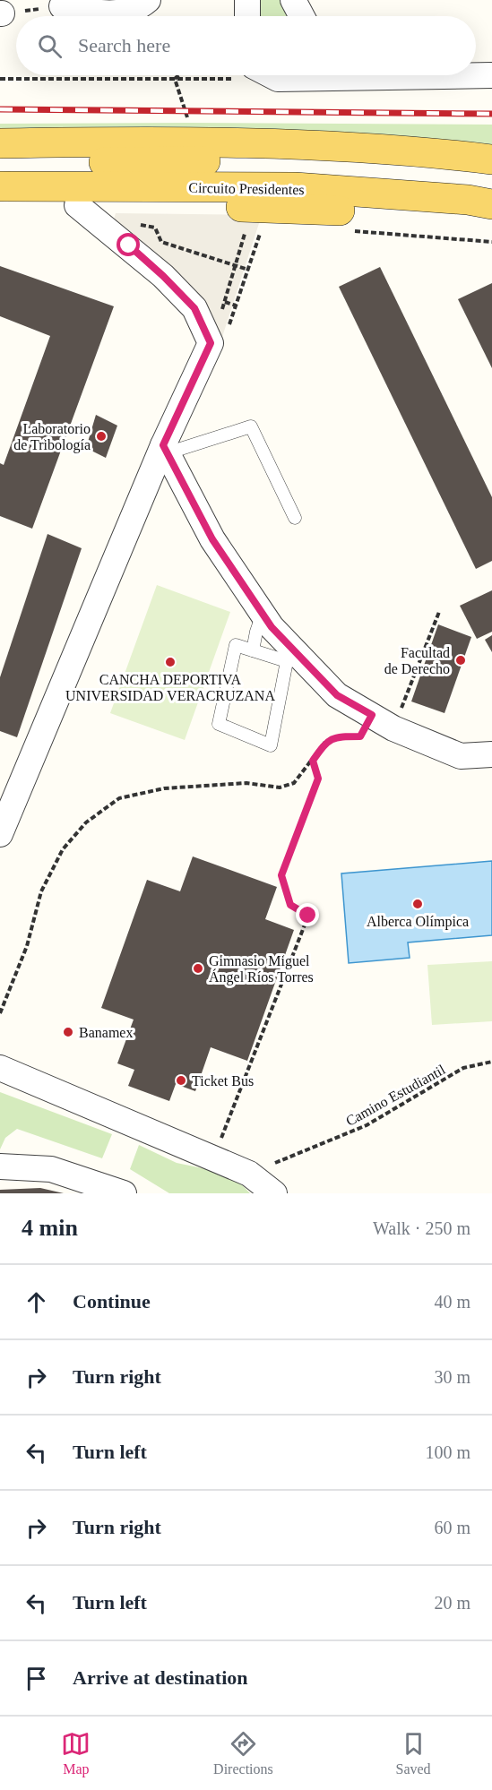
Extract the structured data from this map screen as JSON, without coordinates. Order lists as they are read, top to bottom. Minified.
{"streets":{"main road":["Circuito Presidentes"],"path":["Camino Estudiantil"]},"places":["Laboratorio de Tribología","Facultad de Derecho","CANCHA DEPORTIVA UNIVERSIDAD VERACRUZANA","Alberca Olímpica","Gimnasio Miguel Ángel Ríos Torres","Banamex","Ticket Bus"],"page":{"search":"Search here","heading":["4 min","Walk · 250 m"],"list":[["Continue","40 m"],["Turn right","30 m"],["Turn left","100 m"],["Turn right","60 m"],["Turn left","20 m"],"Arrive at destination"],"nav":["Map","Directions","Saved"]}}
